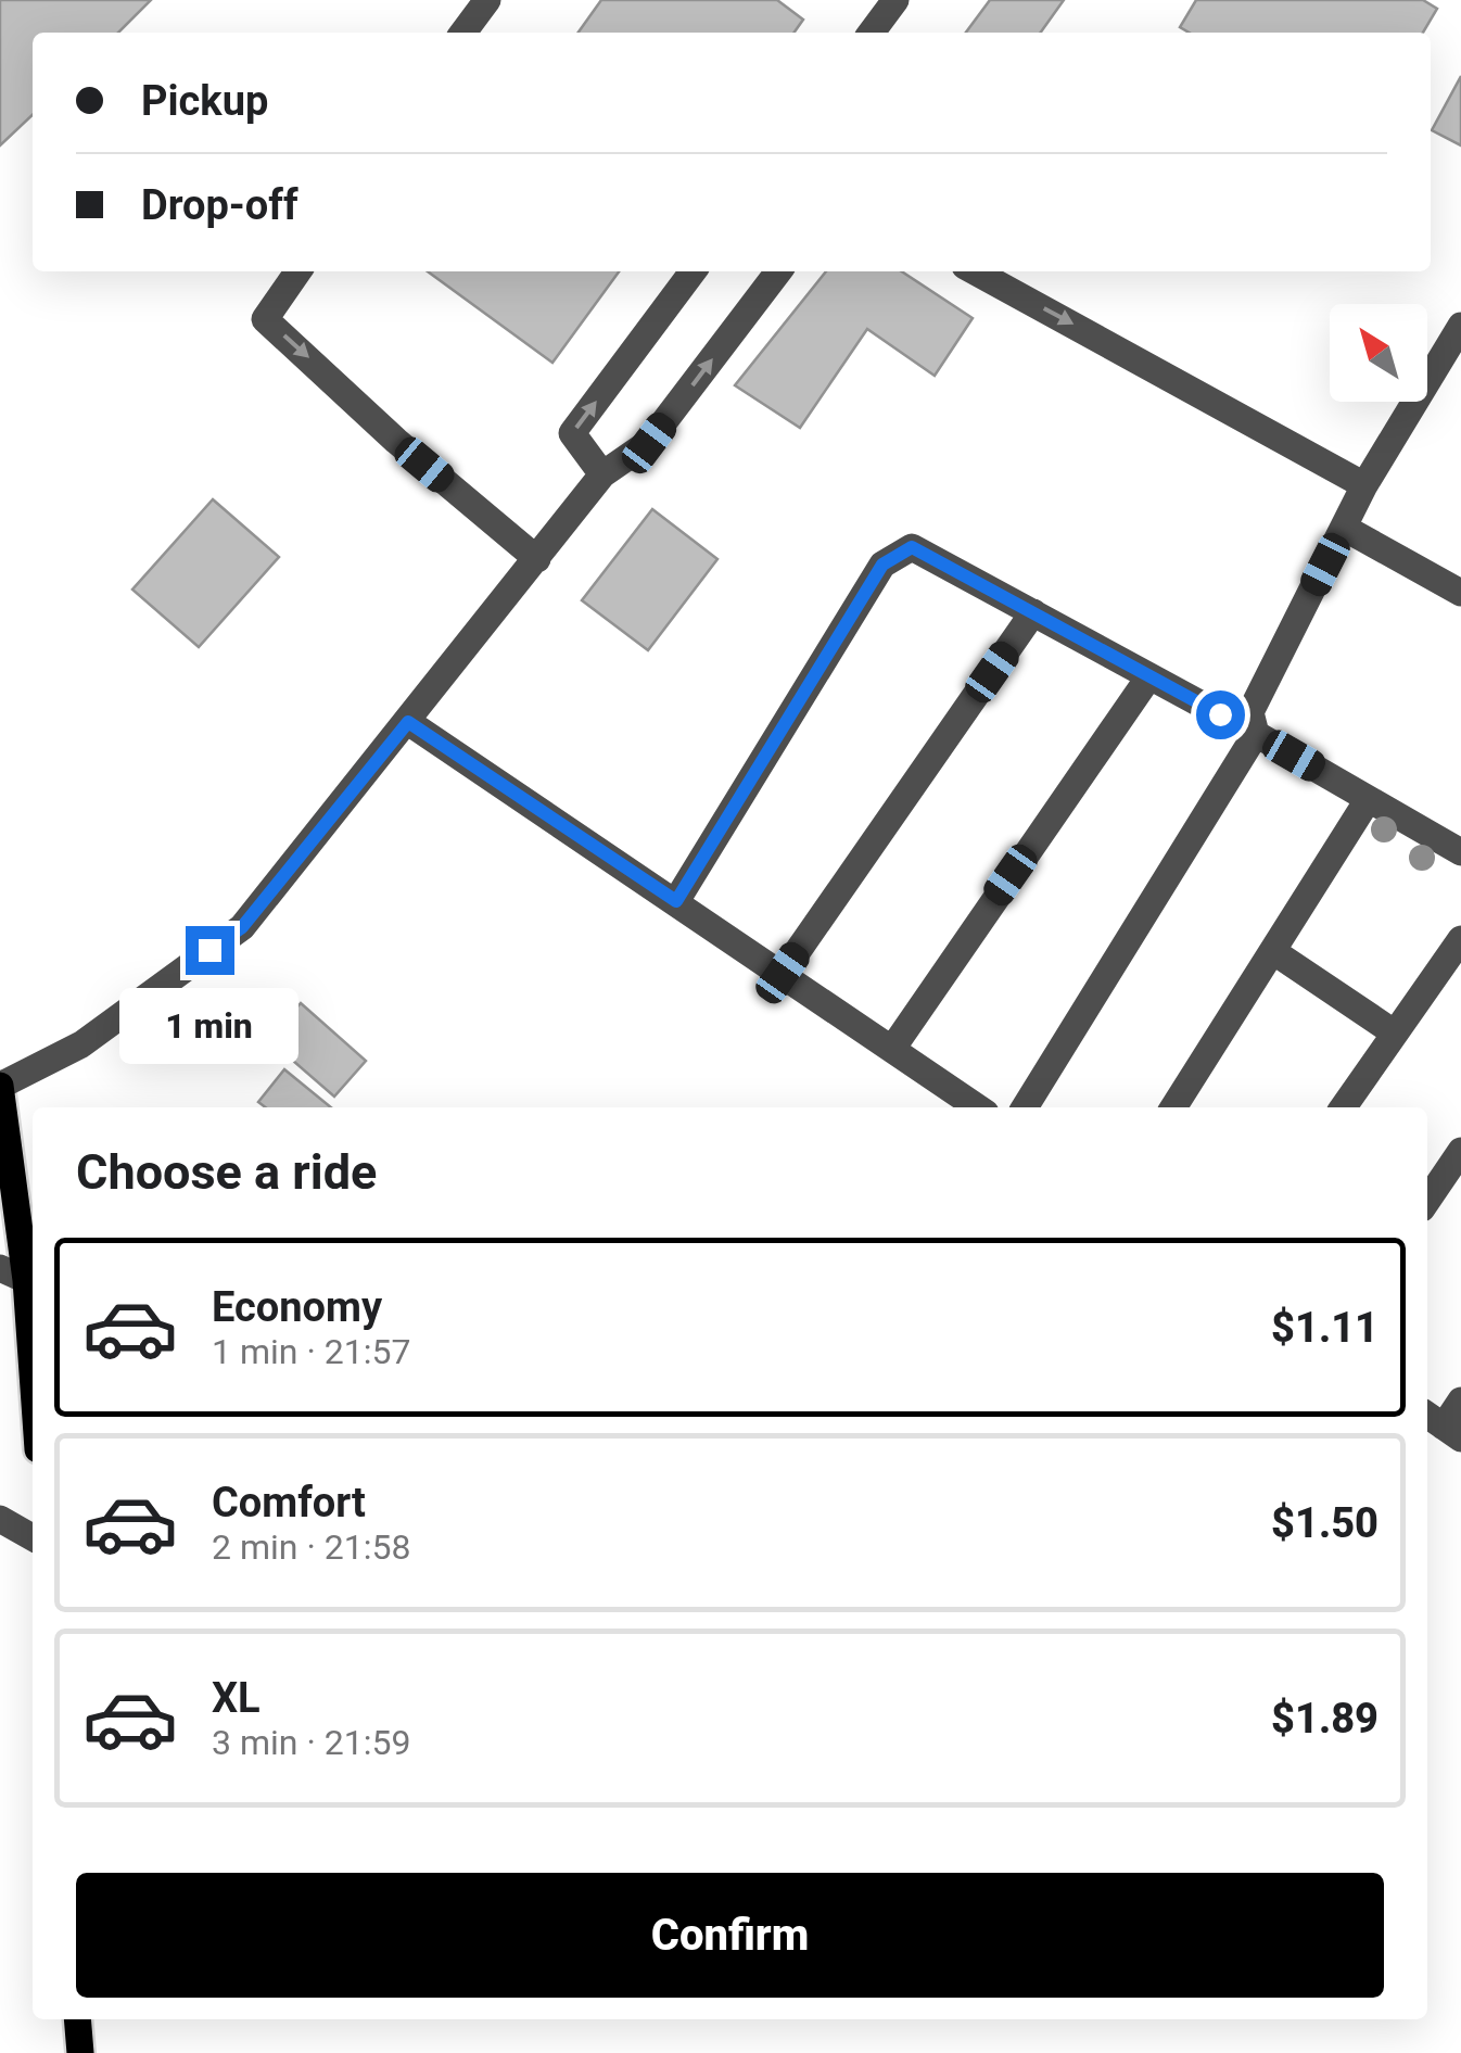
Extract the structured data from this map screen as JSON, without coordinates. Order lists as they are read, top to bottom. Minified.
{"north":"top left","page":{"banner":["Pickup","Drop-off"],"bubble":"1 min","heading":"Choose a ride","list":[{"name":"Economy","note":"1 min · 21:57","value":"$1.11"},{"name":"Comfort","note":"2 min · 21:58","value":"$1.50"},{"name":"XL","note":"3 min · 21:59","value":"$1.89"}],"buttons":"Confirm"}}
